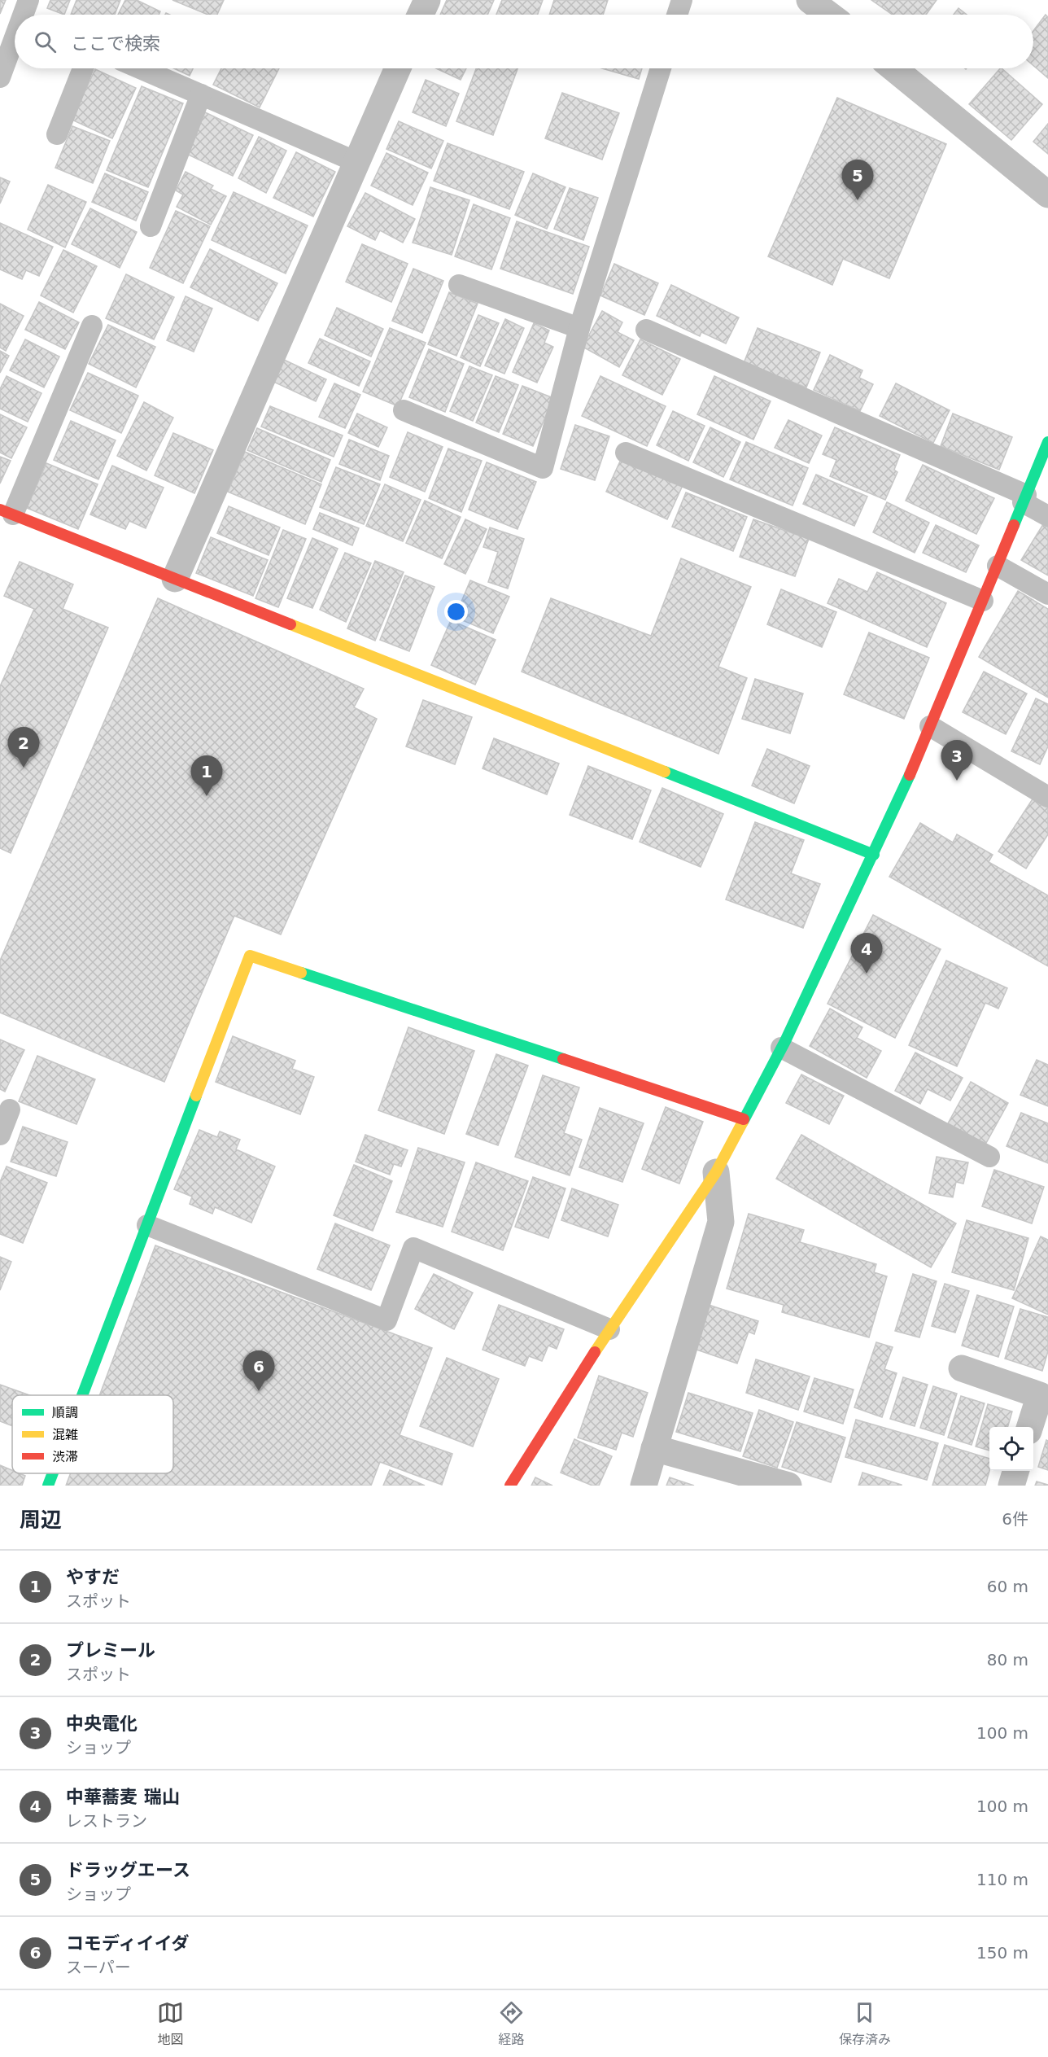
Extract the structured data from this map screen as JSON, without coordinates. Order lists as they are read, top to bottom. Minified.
{"legend":["順調","混雑","渋滞"],"page":{"search":"ここで検索","pins":["5","2","3","1","4","6"],"heading":["周辺","6件"],"list":[{"mark":"1","name":"やすだ","note":"スポット","value":"60 m"},{"mark":"2","name":"プレミール","note":"スポット","value":"80 m"},{"mark":"3","name":"中央電化","note":"ショップ","value":"100 m"},{"mark":"4","name":"中華蕎麦 瑞山","note":"レストラン","value":"100 m"},{"mark":"5","name":"ドラッグエース","note":"ショップ","value":"110 m"},{"mark":"6","name":"コモディイイダ","note":"スーパー","value":"150 m"}],"nav":["地図","経路","保存済み"]}}
